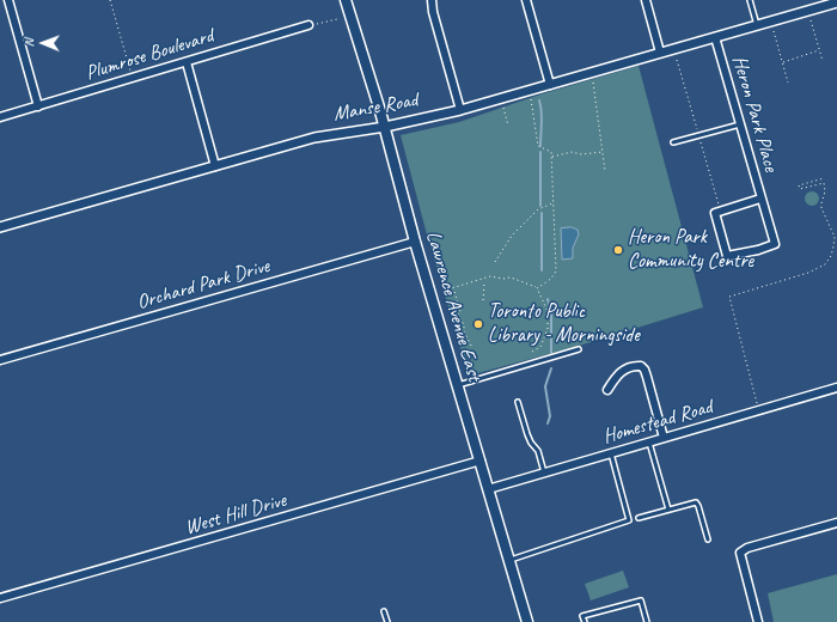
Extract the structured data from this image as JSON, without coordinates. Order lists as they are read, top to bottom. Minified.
{"streets":{"main road":["Lawrence Avenue East"],"street":["Plumrose Boulevard","Manse Road","Heron Park Place","Orchard Park Drive","Homestead Road","West Hill Drive"]},"crossings":[["Manse Road","Heron Park Place"],["Manse Road","Lawrence Avenue East"],["Orchard Park Drive","Lawrence Avenue East"],["Lawrence Avenue East","Homestead Road"],["Lawrence Avenue East","West Hill Drive"]],"places":["Heron Park Community Centre","Toronto Public Library - Morningside"],"north":"left"}
